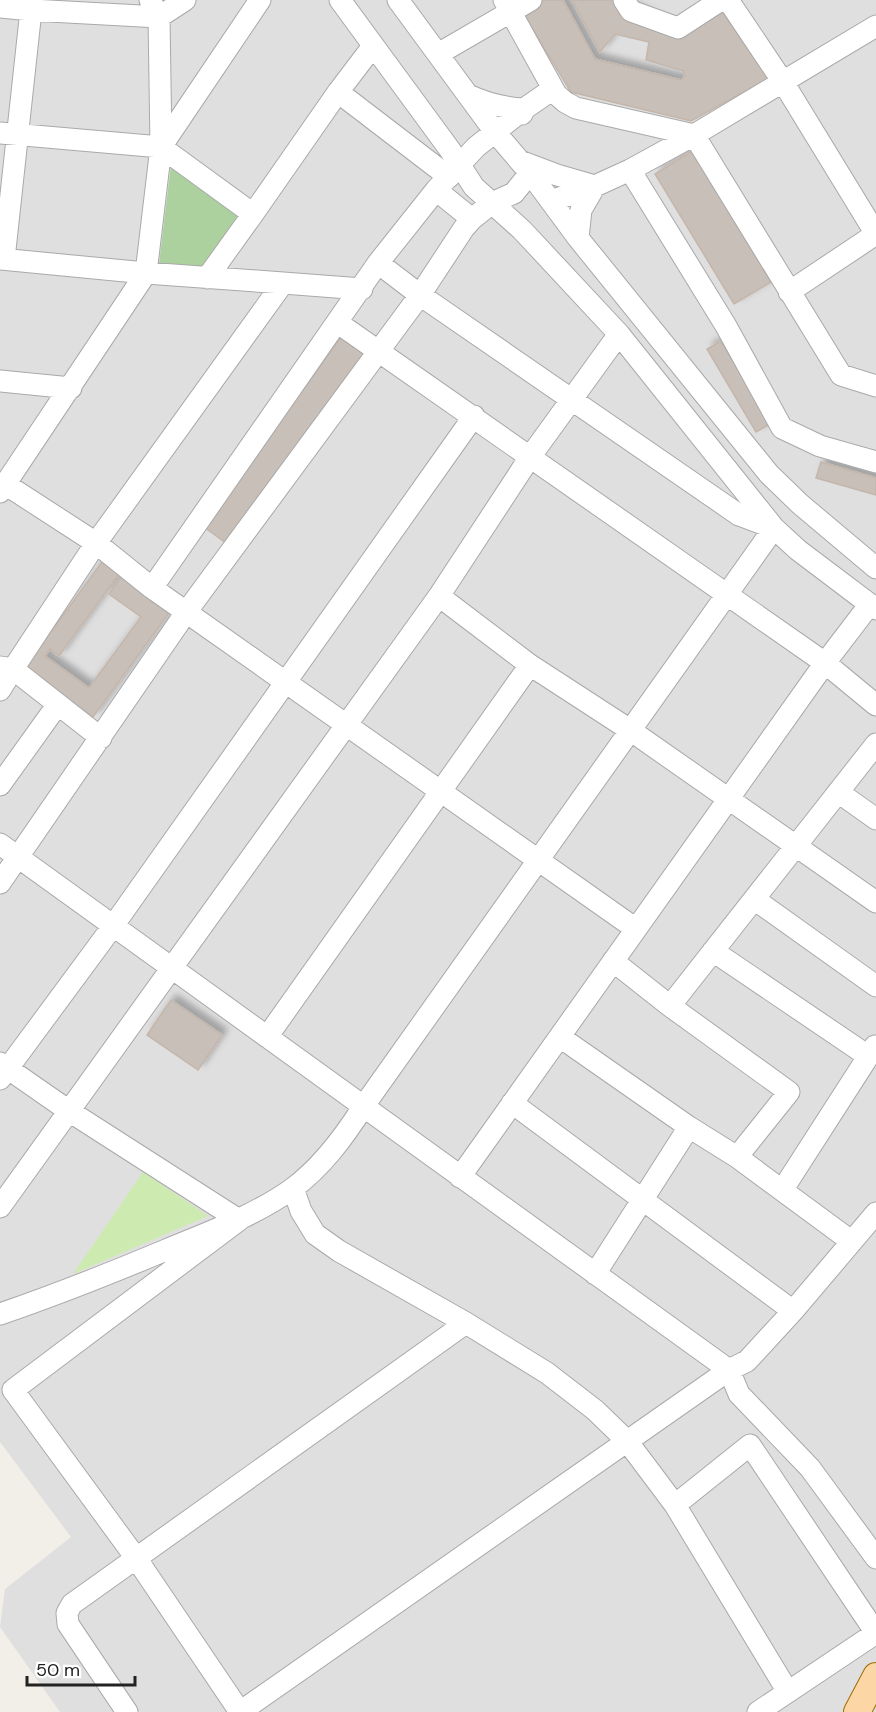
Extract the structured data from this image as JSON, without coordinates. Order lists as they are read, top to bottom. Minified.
{"scale_bar":"50 m"}
